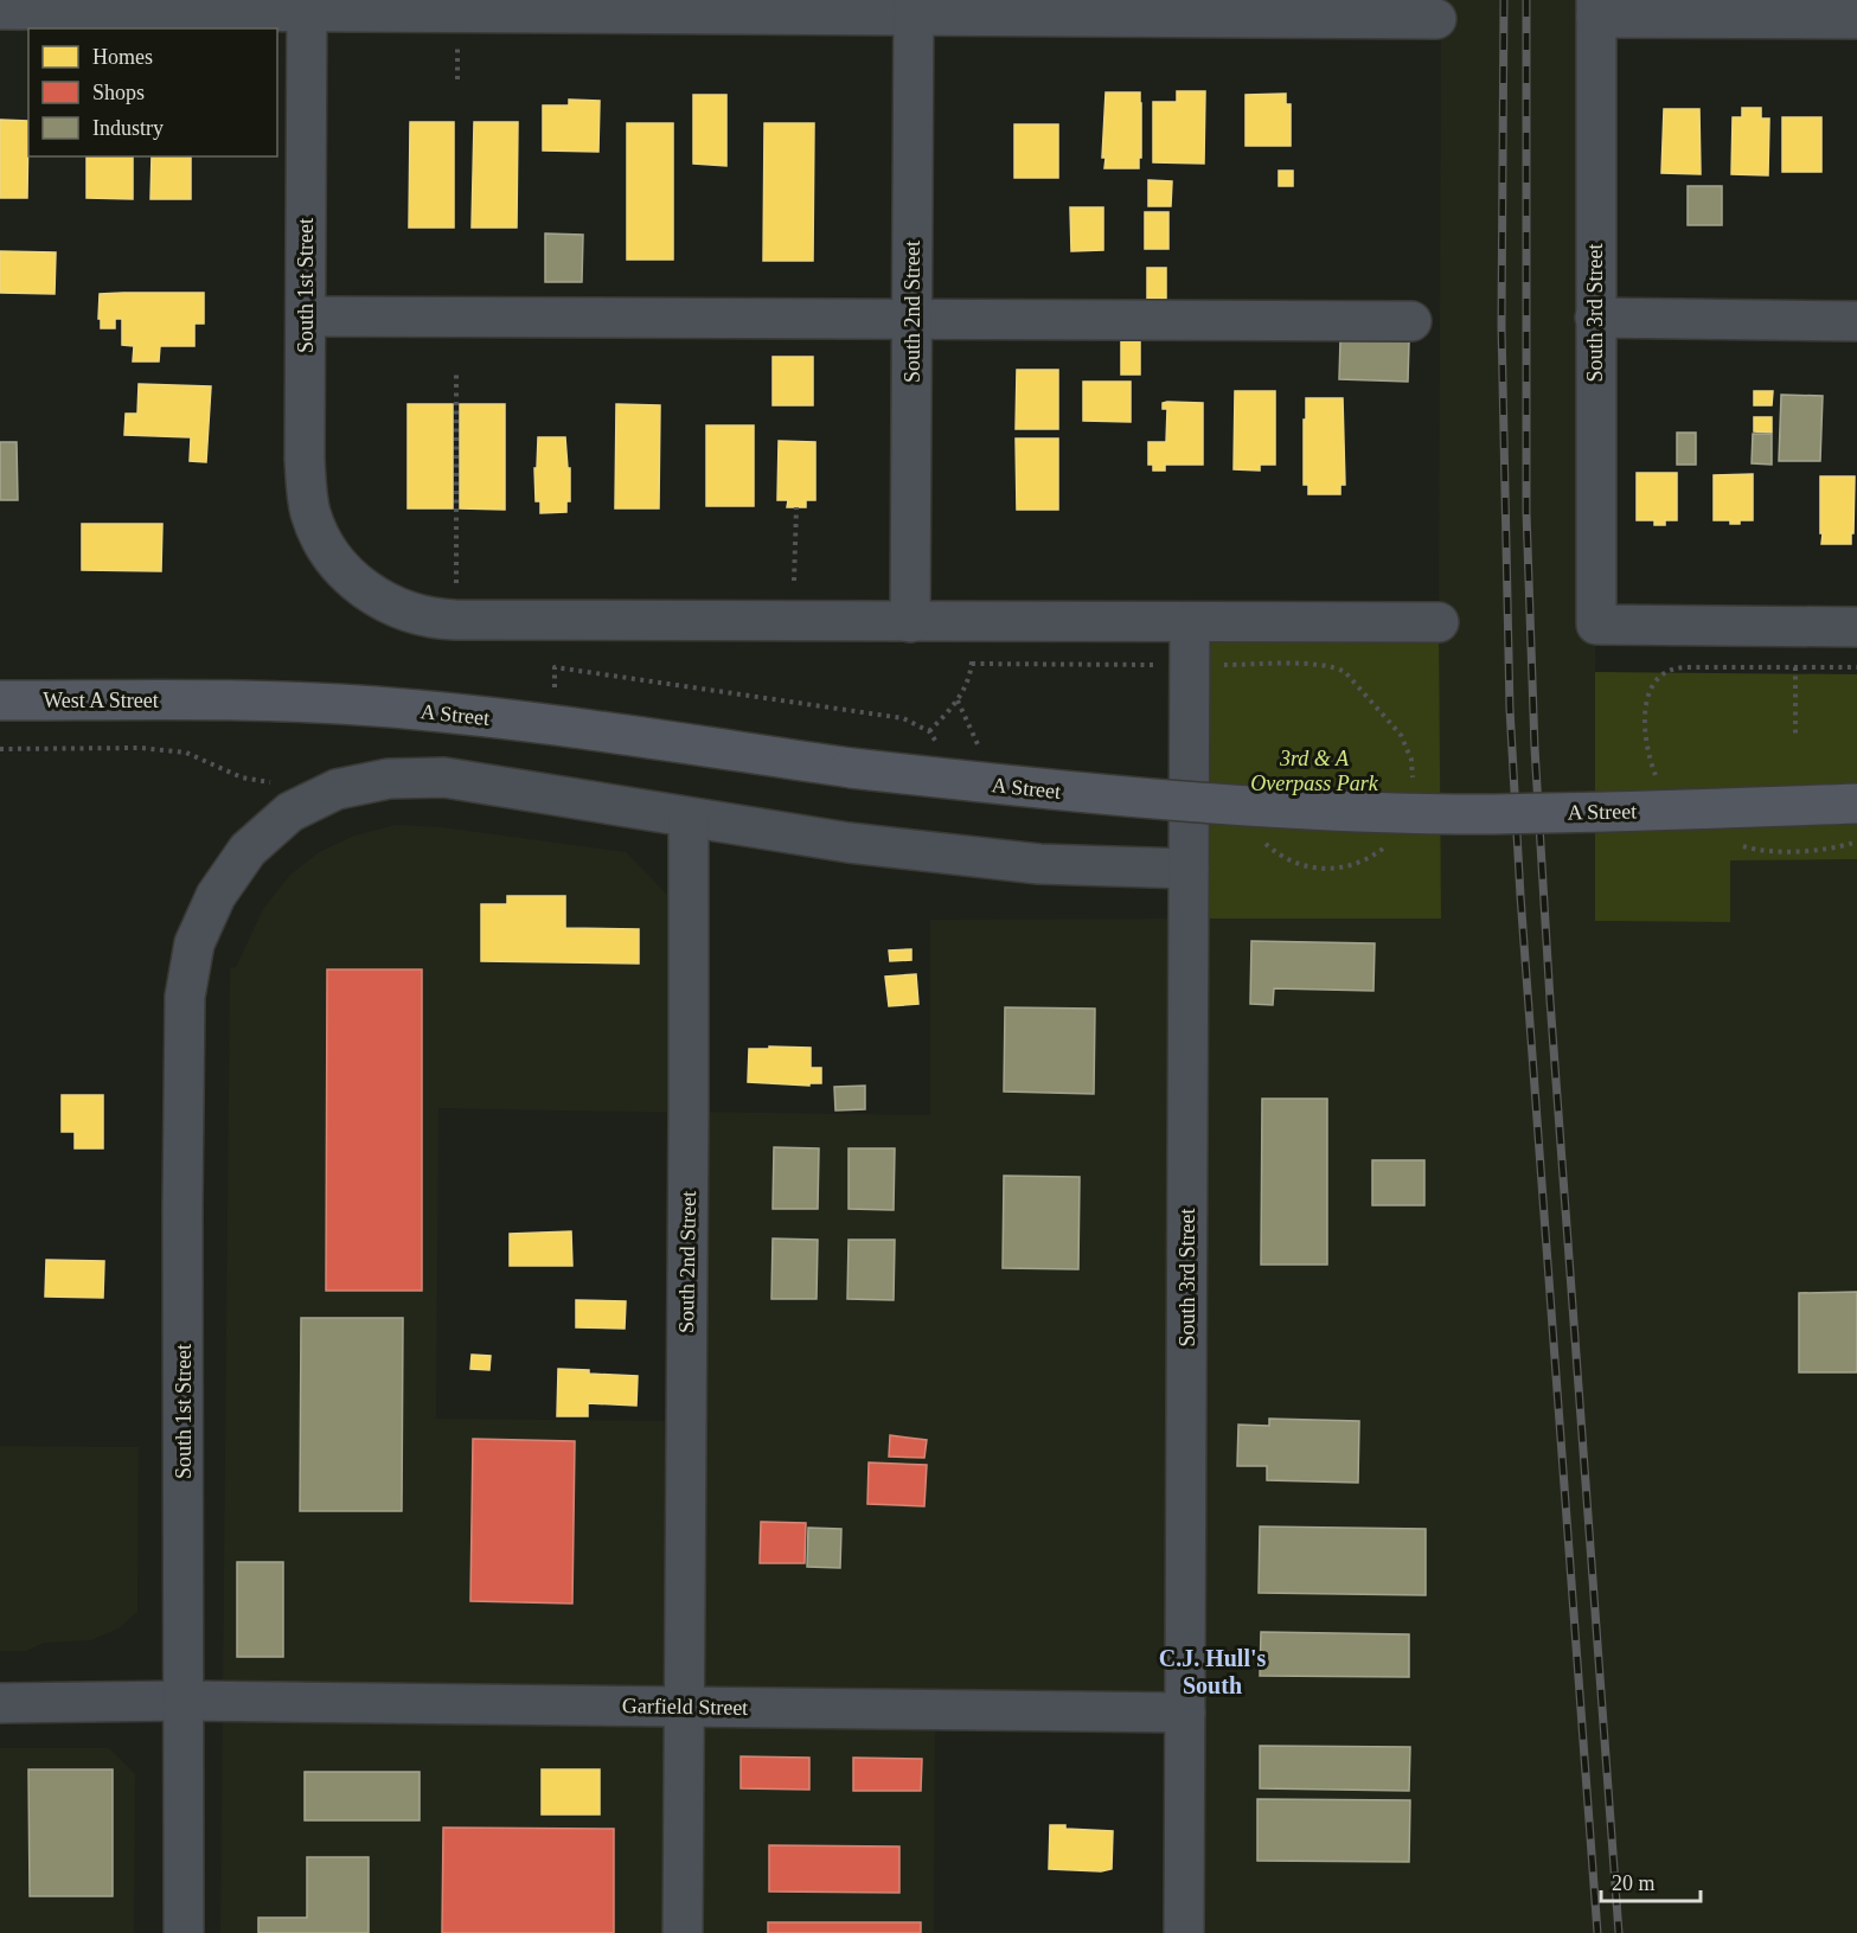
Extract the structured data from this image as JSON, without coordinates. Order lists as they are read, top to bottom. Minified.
{"streets":{"main road":["West A Street","A Street"],"street":["South 1st Street","South 2nd Street","South 3rd Street","Garfield Street"]},"crossings":[["South 1st Street","South 2nd Street"],["South 1st Street","Garfield Street"],["South 2nd Street","Garfield Street"],["South 3rd Street","Garfield Street"],["West A Street","A Street"]],"districts":["C.J. Hull's South"],"parks":["3rd & A Overpass Park"],"legend":["Homes","Shops","Industry"],"scale_bar":"20 m"}
